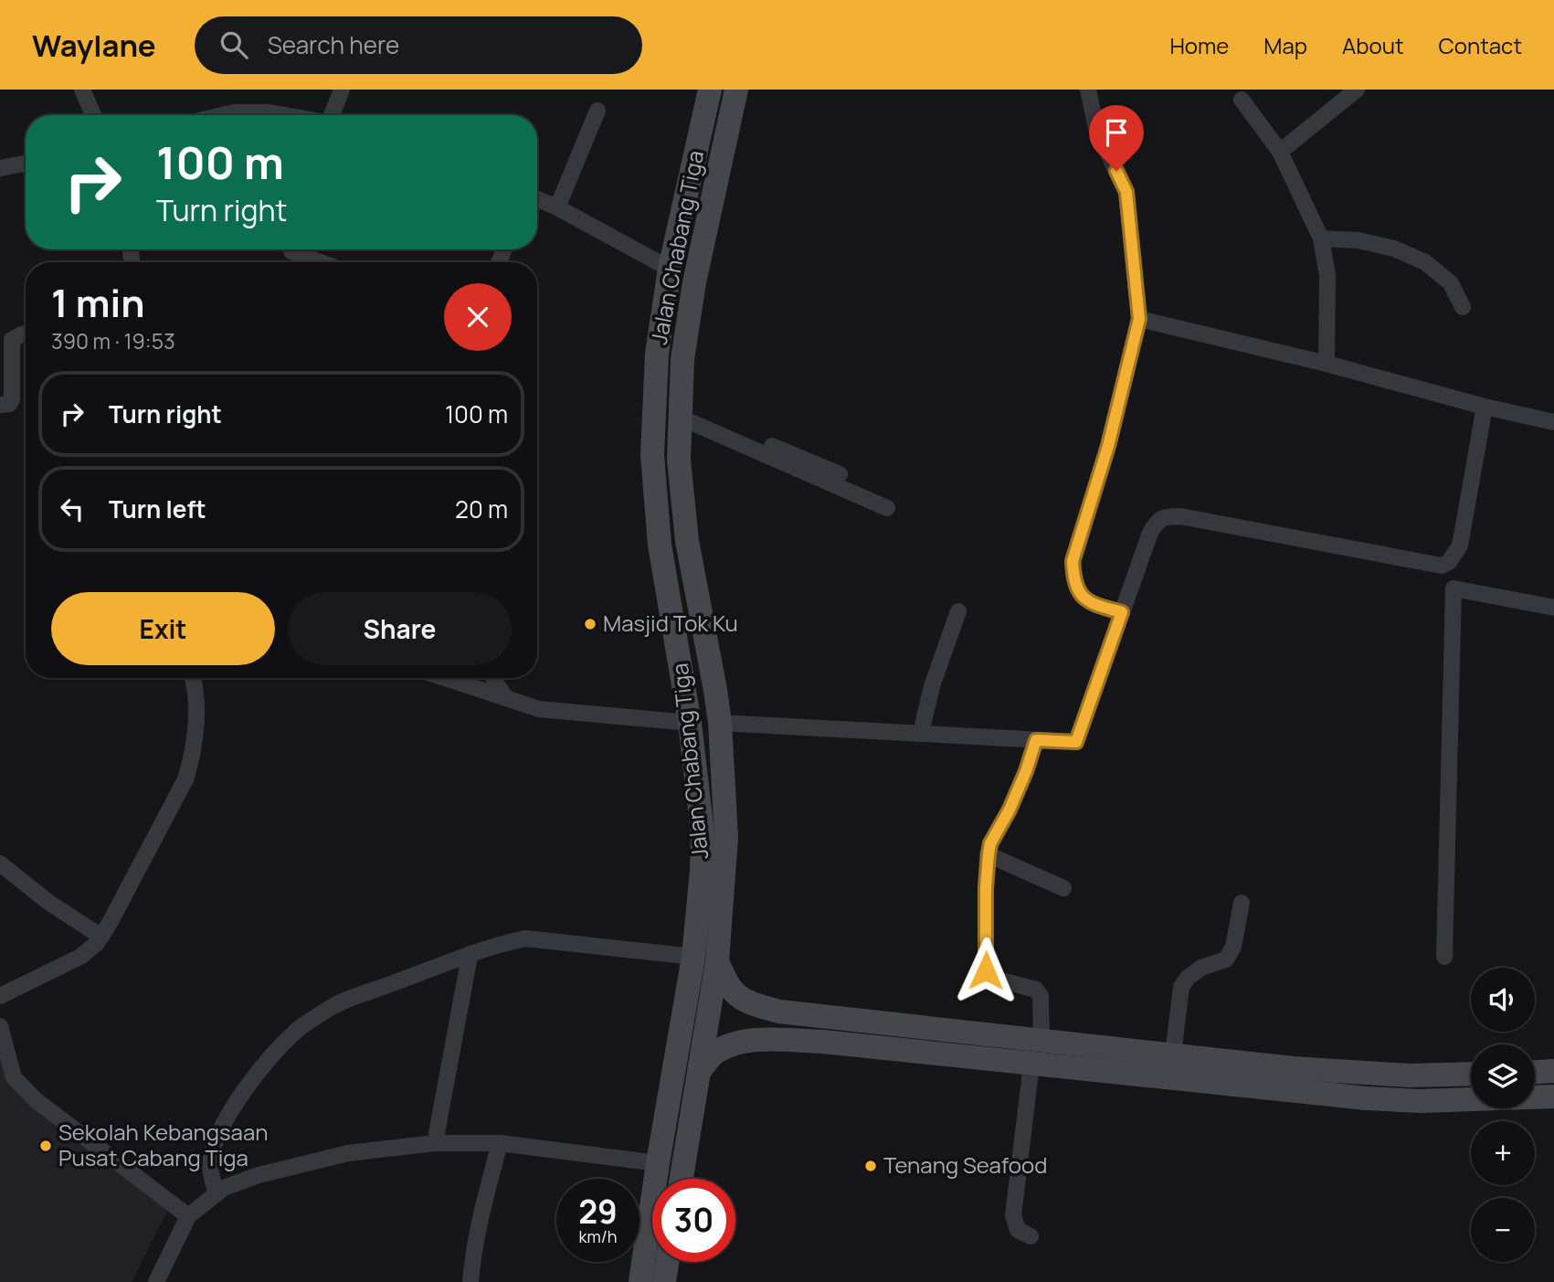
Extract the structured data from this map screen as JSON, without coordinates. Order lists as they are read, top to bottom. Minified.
{"streets":{"main road":["Jalan Chabang Tiga"]},"places":["Masjid Tok Ku","Sekolah Kebangsaan Pusat Cabang Tiga","Tenang Seafood"],"page":{"header":"Waylane","search":"Search here","nav":["Home","Map","About","Contact"],"turn":["100 m","Turn right"],"heading":["1 min","390 m · 19:53"],"list":[{"name":"Turn right","value":"100 m"},{"name":"Turn left","value":"20 m"}],"buttons":["Exit","Share"],"map_buttons":["+","−"],"speed":"29 km/h","limit":"30"}}
